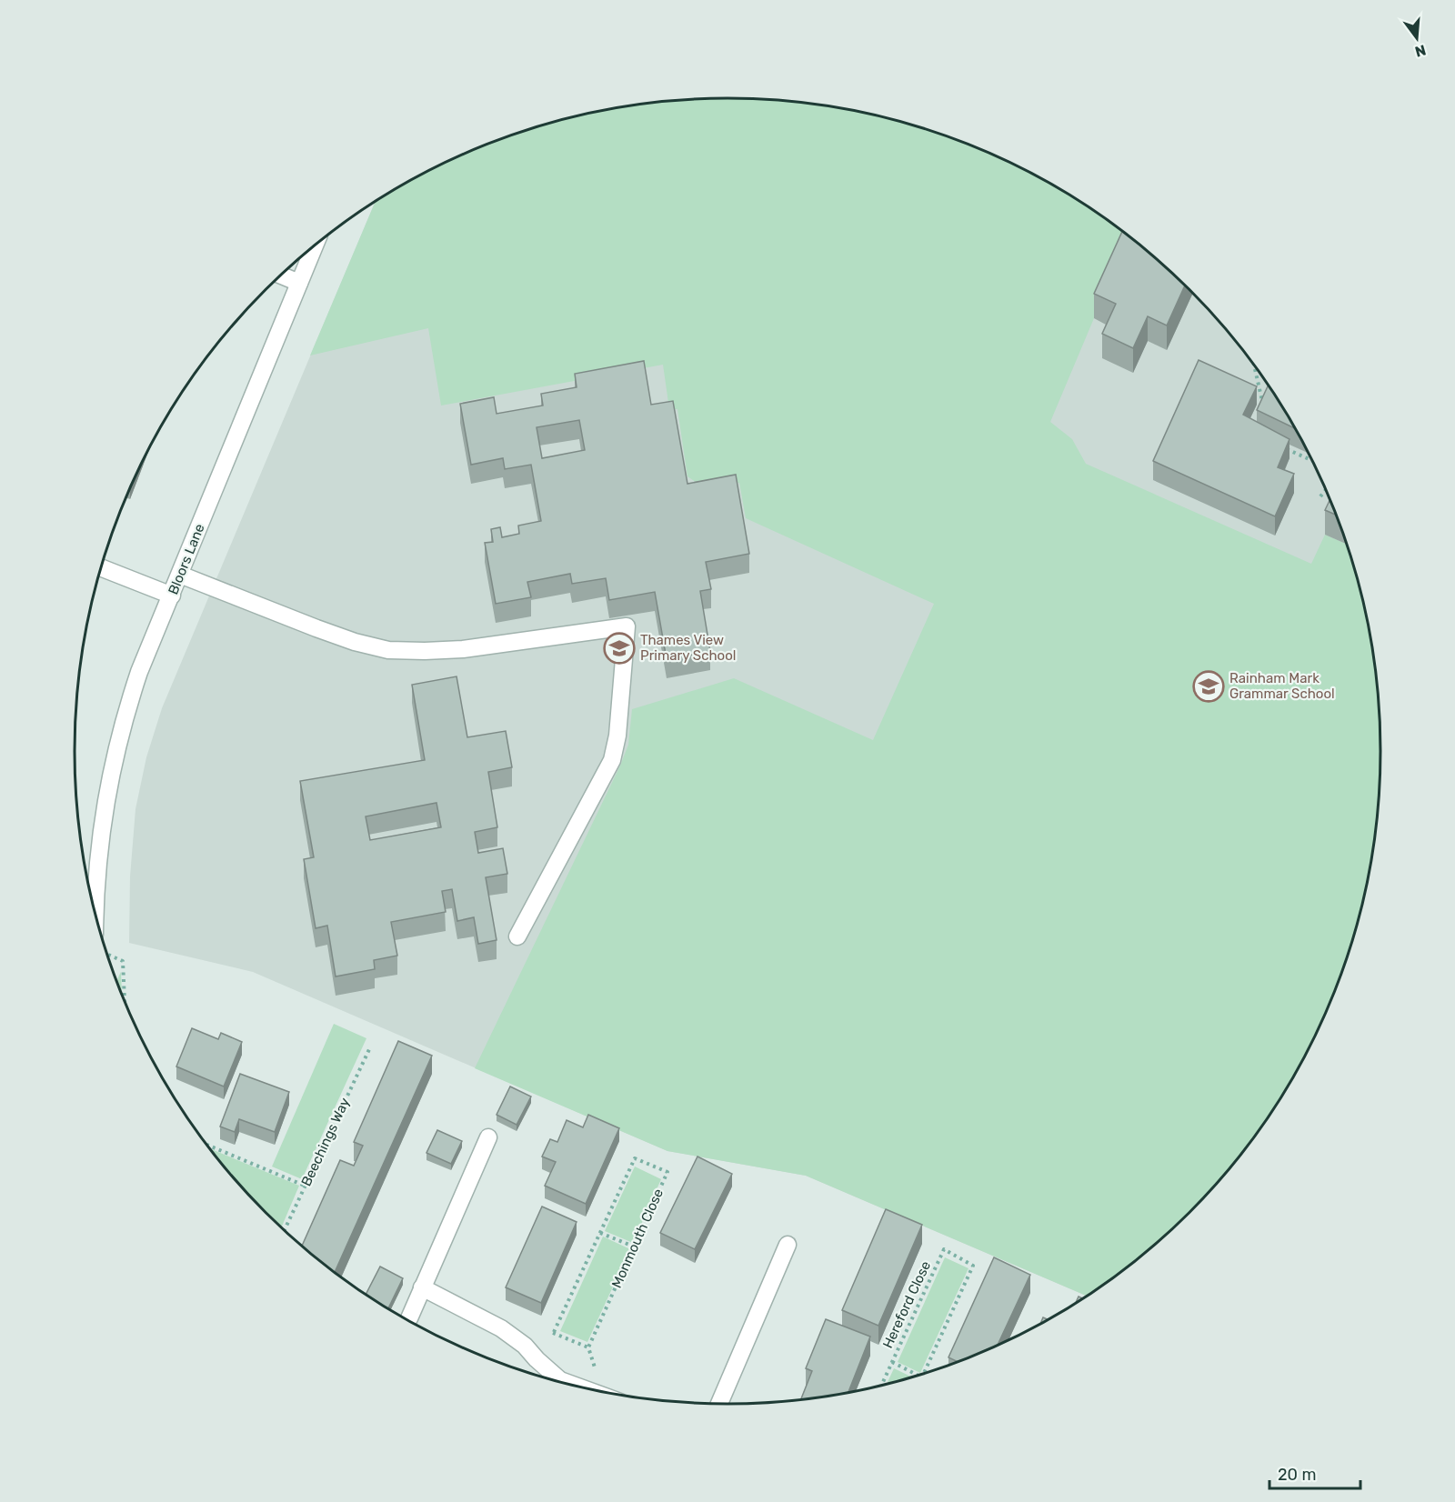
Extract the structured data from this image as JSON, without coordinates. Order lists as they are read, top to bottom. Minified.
{"streets":{"street":["Bloors Lane"],"path":["Beechings Way","Monmouth Close","Hereford Close"]},"places":{"school or university":["Thames View Primary School","Rainham Mark Grammar School"]},"scale_bar":"20 m","north":"bottom"}
